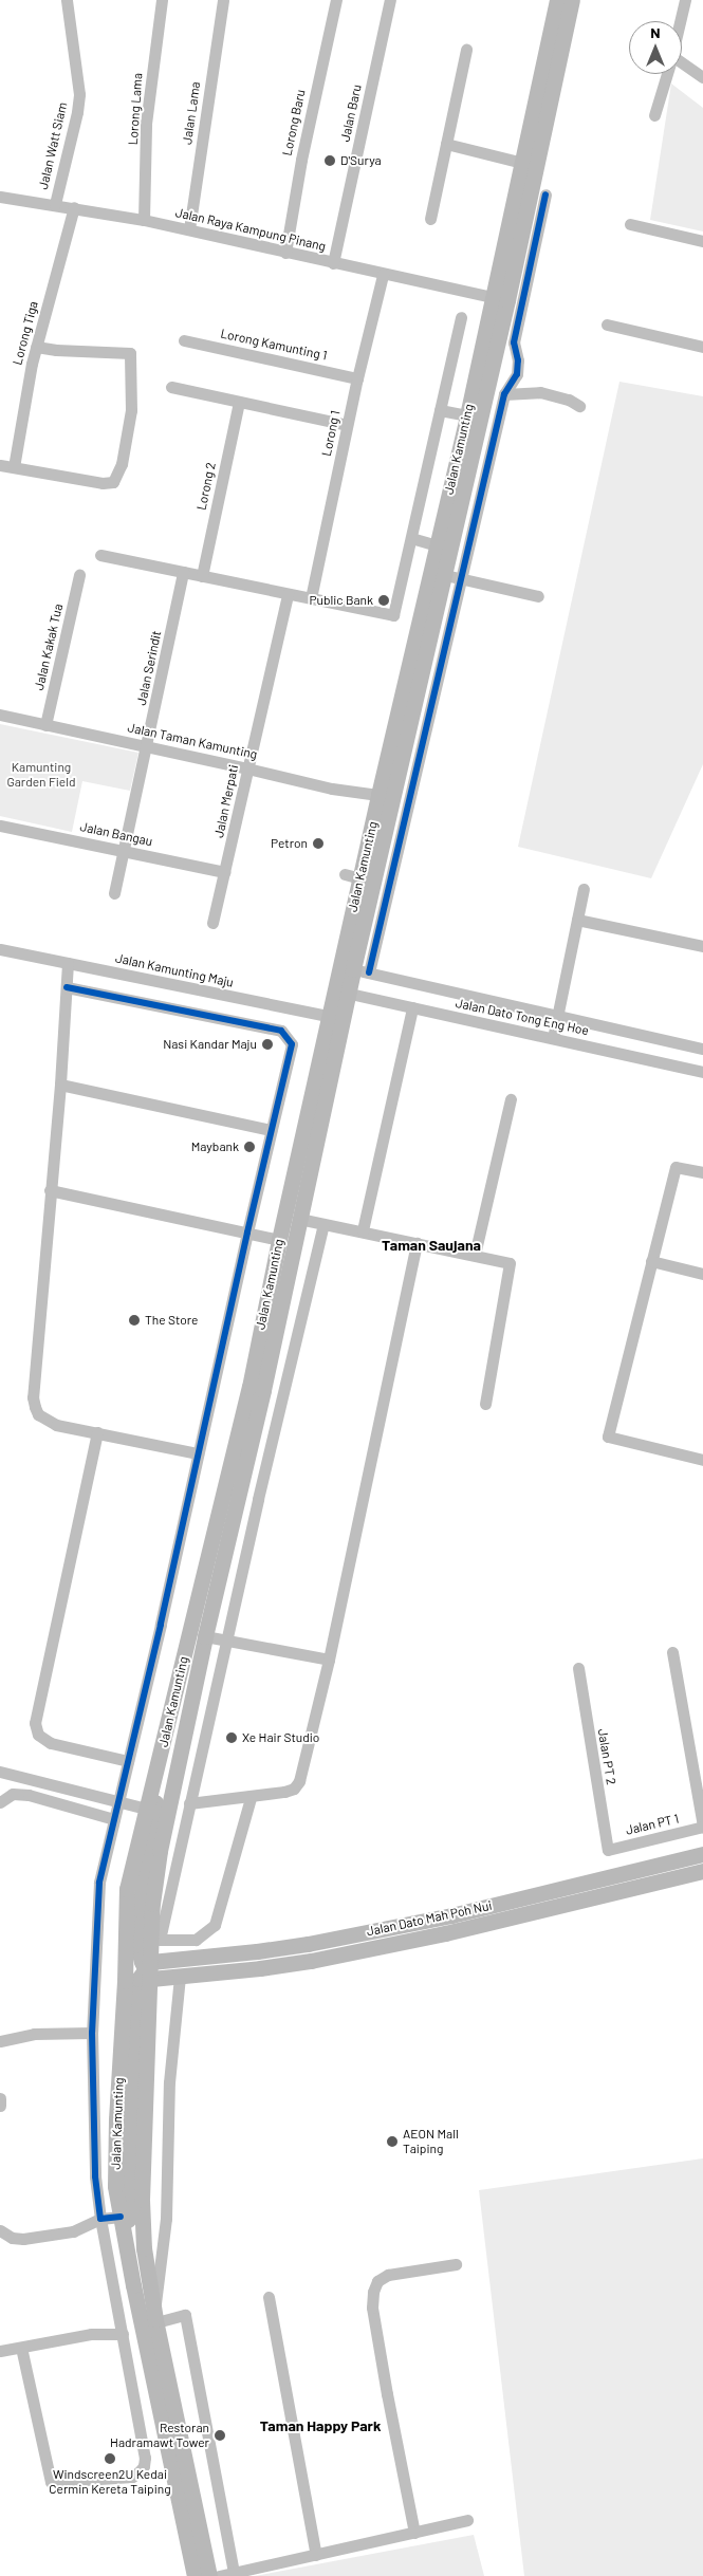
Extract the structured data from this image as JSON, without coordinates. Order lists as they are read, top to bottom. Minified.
{"streets":{"main road":["Jalan Kamunting","Jalan Dato Mah Poh Nui"],"street":["Lorong Lama","Jalan Lama","Jalan Baru","Lorong Baru","Jalan Watt Siam","Jalan Raya Kampung Pinang","Lorong Tiga","Lorong Kamunting 1","Lorong 1","Lorong 2","Jalan Kakak Tua","Jalan Serindit","Jalan Taman Kamunting","Jalan Merpati","Jalan Bangau","Jalan Kamunting Maju","Jalan Dato Tong Eng Hoe","Jalan PT 2","Jalan PT 1"]},"crossings":[["Lorong Lama","Jalan Raya Kampung Pinang"],["Jalan Lama","Jalan Raya Kampung Pinang"],["Jalan Baru","Jalan Raya Kampung Pinang"],["Lorong Baru","Jalan Raya Kampung Pinang"],["Jalan Watt Siam","Jalan Raya Kampung Pinang"],["Jalan Raya Kampung Pinang","Lorong Tiga"],["Jalan Raya Kampung Pinang","Lorong 1"],["Jalan Raya Kampung Pinang","Jalan Kamunting"],["Lorong Kamunting 1","Lorong 1"],["Jalan Kamunting","Jalan Taman Kamunting"],["Jalan Kamunting","Jalan Kamunting Maju"],["Jalan Kamunting","Jalan Dato Tong Eng Hoe"],["Jalan Kamunting","Jalan Dato Mah Poh Nui"],["Jalan Kakak Tua","Jalan Taman Kamunting"],["Jalan Serindit","Jalan Taman Kamunting"],["Jalan Serindit","Jalan Bangau"],["Jalan Taman Kamunting","Jalan Merpati"],["Jalan Merpati","Jalan Bangau"],["Jalan PT 2","Jalan PT 1"]],"districts":["Taman Saujana","Taman Happy Park"],"parks":["Kamunting Garden Field"],"places":["D'Surya","Public Bank","Petron","Nasi Kandar Maju","Maybank","The Store","Xe Hair Studio","AEON Mall Taiping","Restoran Hadramawt Tower","Windscreen2U Kedai Cermin Kereta Taiping"],"north":"top"}
